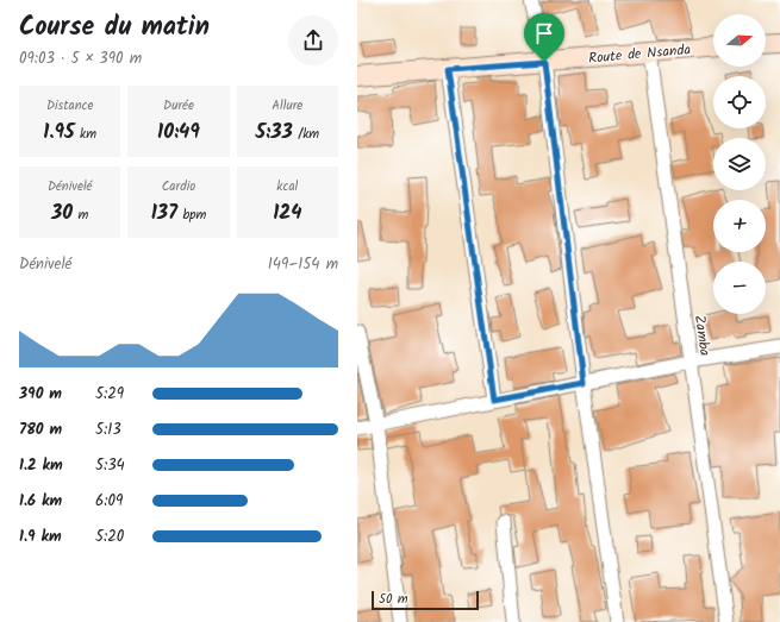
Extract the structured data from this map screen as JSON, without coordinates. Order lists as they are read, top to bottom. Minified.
{"streets":{"street":["Route de Nsanda","Zamba"]},"crossings":[["Route de Nsanda","Zamba"]],"scale_bar":"50 m","north":"right","page":{"heading":["Course du matin","09:03 · 5 × 390 m"],"map_buttons":["+","−"],"stats":[["Distance","1.95 km"],["Durée","10:49"],["Allure","5:33 /km"],["Dénivelé","30 m"],["Cardio","137 bpm"],["kcal","124"]],"chart":["Dénivelé","149–154 m"],"list":[{"name":"390 m","note":"5:29"},{"name":"780 m","note":"5:13"},{"name":"1.2 km","note":"5:34"},{"name":"1.6 km","note":"6:09"},{"name":"1.9 km","note":"5:20"}],"scale":"50 m"}}
